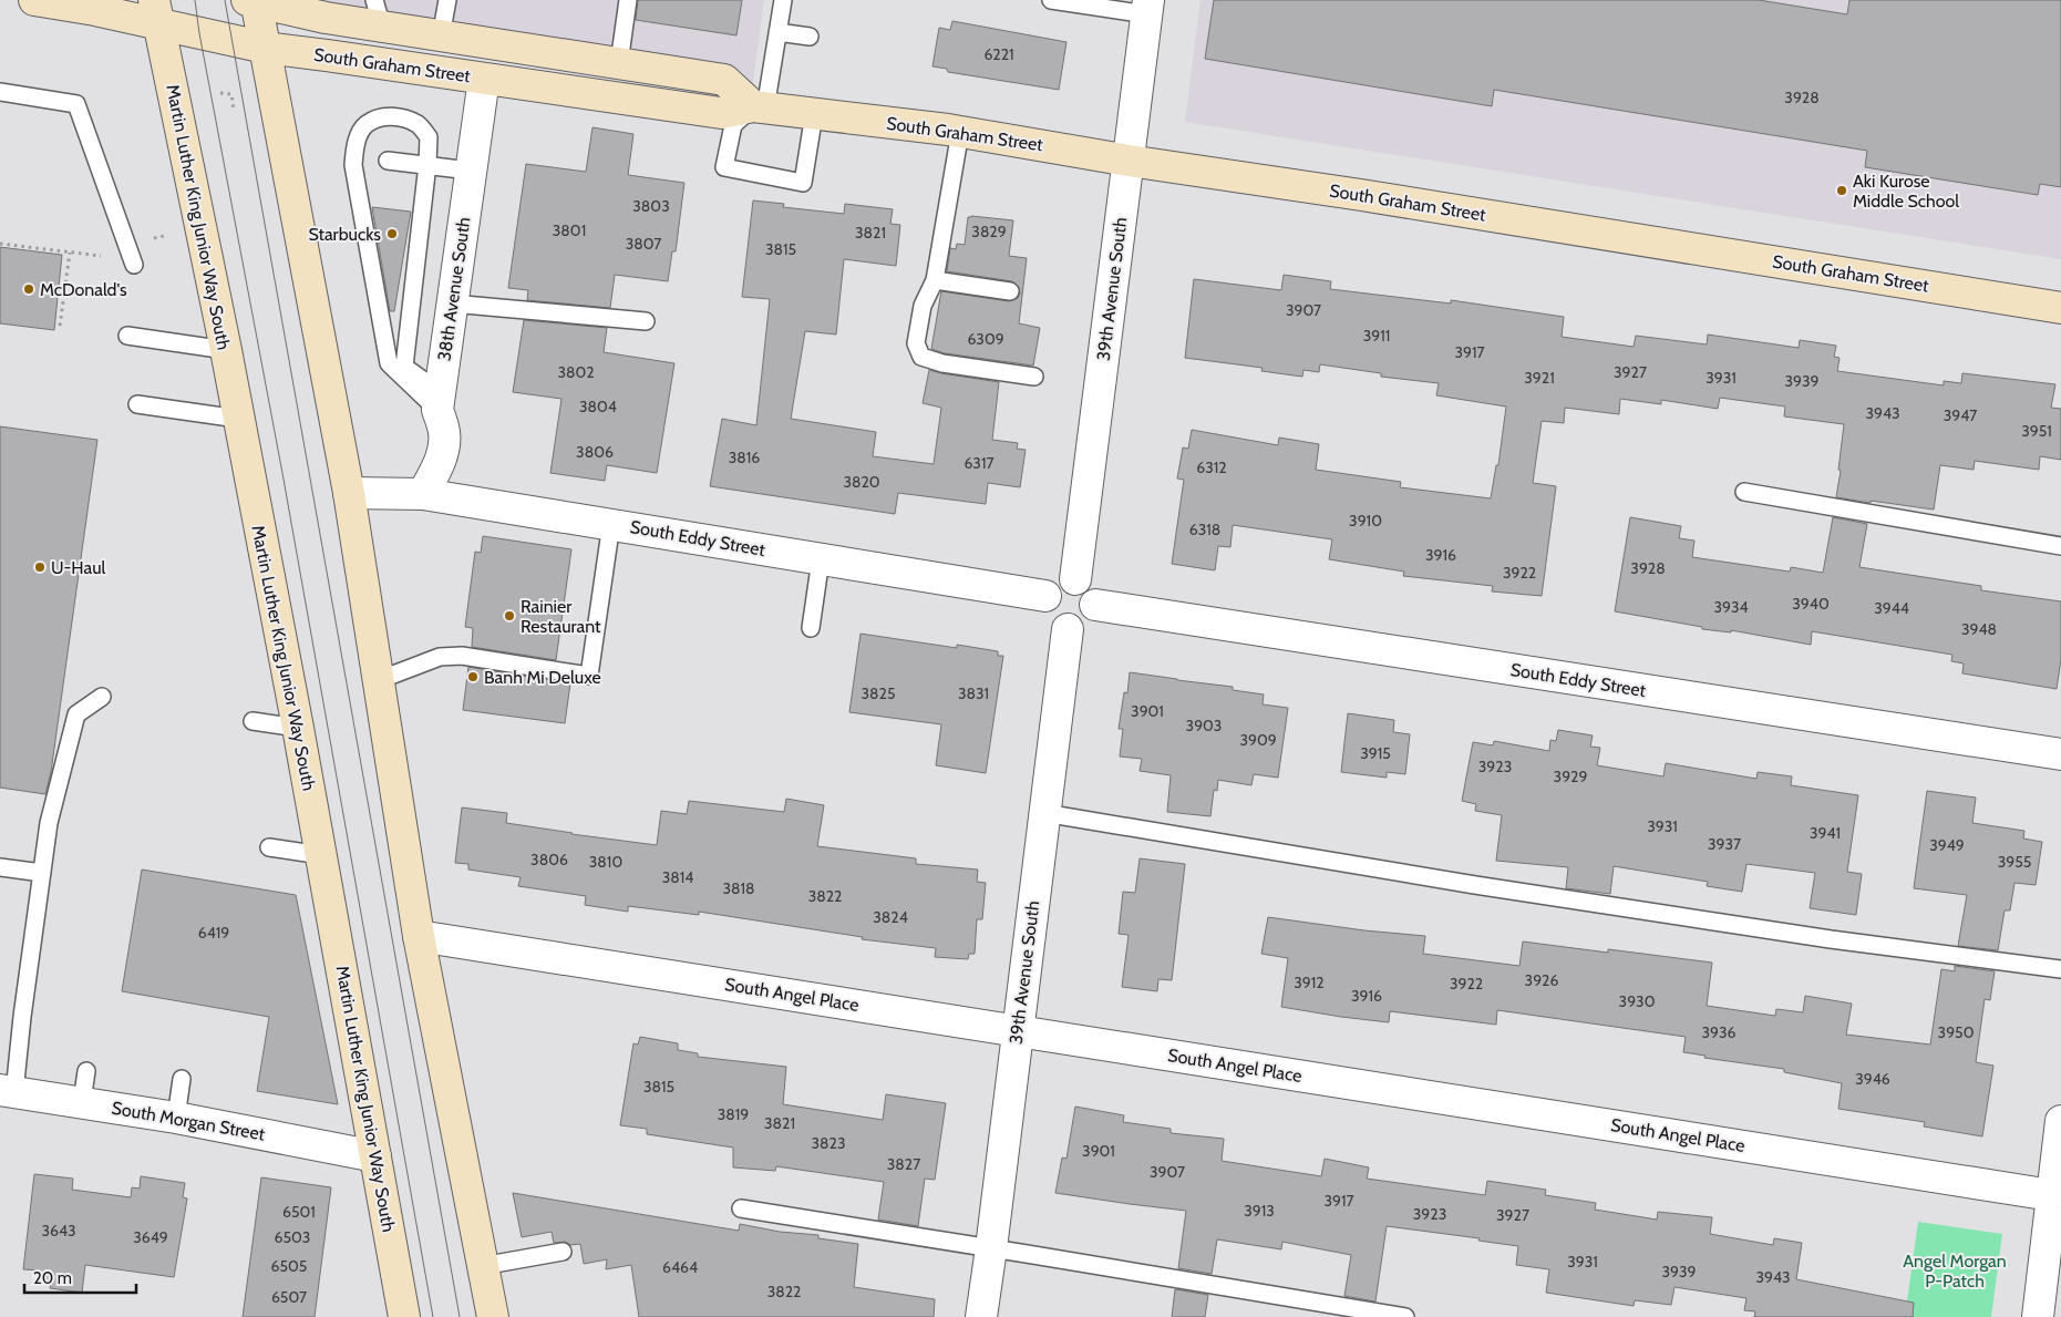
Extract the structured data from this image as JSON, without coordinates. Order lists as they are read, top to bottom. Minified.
{"streets":{"main road":["South Graham Street","Martin Luther King Junior Way South"],"street":["38th Avenue South","39th Avenue South","South Eddy Street","South Angel Place","South Morgan Street"]},"crossings":[["South Graham Street","Martin Luther King Junior Way South"],["South Graham Street","38th Avenue South"],["South Graham Street","39th Avenue South"],["Martin Luther King Junior Way South","South Morgan Street"],["38th Avenue South","South Eddy Street"],["39th Avenue South","South Eddy Street"],["39th Avenue South","South Angel Place"]],"parks":["Angel Morgan P-Patch"],"places":["Aki Kurose Middle School","Starbucks","McDonald's","U-Haul","Rainier Restaurant","Banh Mi Deluxe"],"house_numbers":["6221","3928","3803","3801","3829","3821","3807","3815","3907","3911","6309","3917","3802","3927","3921","3931","3939","3804","3943","3947","3951","3806","3816","6317","6312","3820","3910","6318","3916","3928","3922","3940","3934","3944","3948","3825","3831","3901","3903","3909","3915","3923","3929","3931","3941","3937","3949","3806","3810","3955","3814","3818","3822","3824","6419","3926","3912","3922","3916","3930","3936","3950","3946","3815","3819","3821","3823","3901","3827","3907","3917","3913","6501","3923","3927","3643","3649","6503","3931","6505","6464","3939","3943","3822","6507"],"scale_bar":"20 m"}
